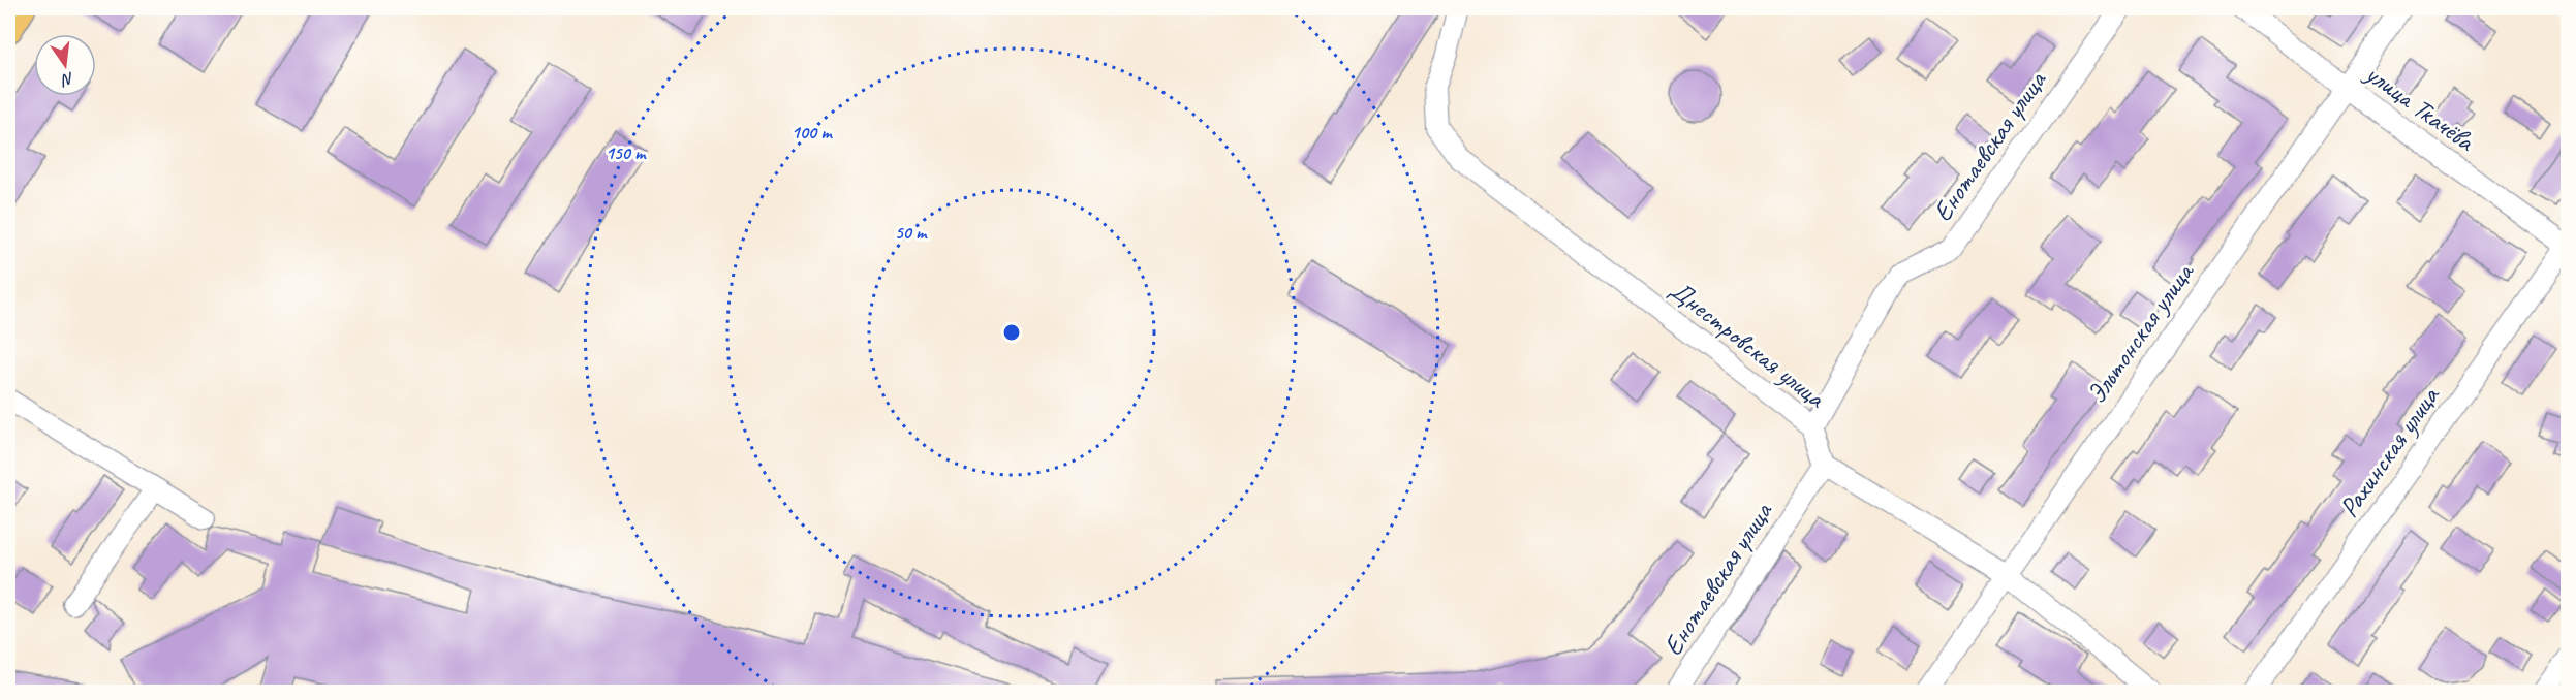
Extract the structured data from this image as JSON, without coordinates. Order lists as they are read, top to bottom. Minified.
{"streets":{"street":["улица Ткачёва","Енотаевская улица","Эльтонская улица","Днестровская улица","Рахинская улица"]},"crossings":[["улица Ткачёва","Эльтонская улица"],["улица Ткачёва","Рахинская улица"],["Енотаевская улица","Днестровская улица"]],"north":"bottom","rings":["100 m","150 m","50 m"]}
